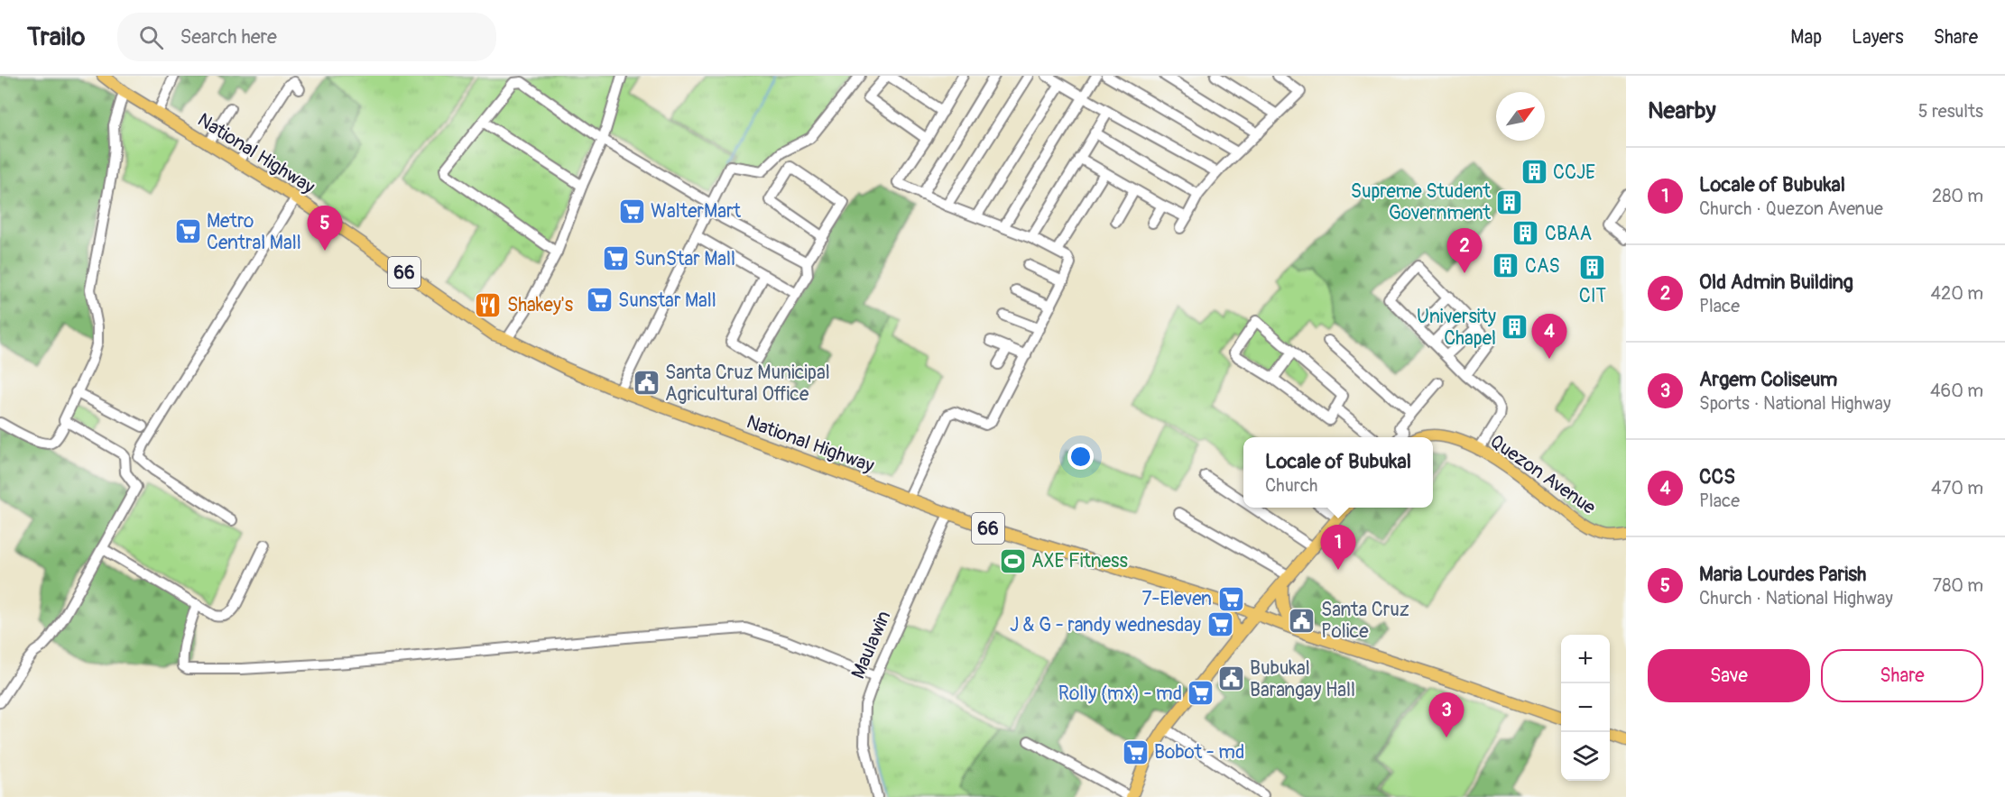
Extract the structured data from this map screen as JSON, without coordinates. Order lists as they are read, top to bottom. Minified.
{"streets":{"main road":["National Highway","66","Quezon Avenue"],"street":["Maulawin"]},"crossings":[["National Highway","Maulawin"]],"places":{"building":["CCJE","Supreme Student Government","CBAA","CAS","CIT","University Chapel"],"supermarket":["WalterMart","Metro Central Mall","SunStar Mall","Sunstar Mall","7-Eleven","J & G - randy wednesday","Rolly (mx) - md","Bobot - md"],"restaurant":["Shakey's"],"public building":["Santa Cruz Municipal Agricultural Office","Santa Cruz Police","Bubukal Barangay Hall"],"sports":["AXE Fitness"]},"north":"top right","page":{"header":"Trailo","search":"Search here","nav":["Map","Layers","Share"],"heading":["Nearby","5 results"],"list":[{"mark":"1","name":"Locale of Bubukal","note":"Church · Quezon Avenue","value":"280 m"},{"mark":"2","name":"Old Admin Building","note":"Place","value":"420 m"},{"mark":"3","name":"Argem Coliseum","note":"Sports · National Highway","value":"460 m"},{"mark":"4","name":"CCS","note":"Place","value":"470 m"},{"mark":"5","name":"Maria Lourdes Parish","note":"Church · National Highway","value":"780 m"}],"pins":["5","2","4","1","3"],"popup":["Locale of Bubukal","Church"],"buttons":["Save","Share"],"map_buttons":["+","−"]}}
